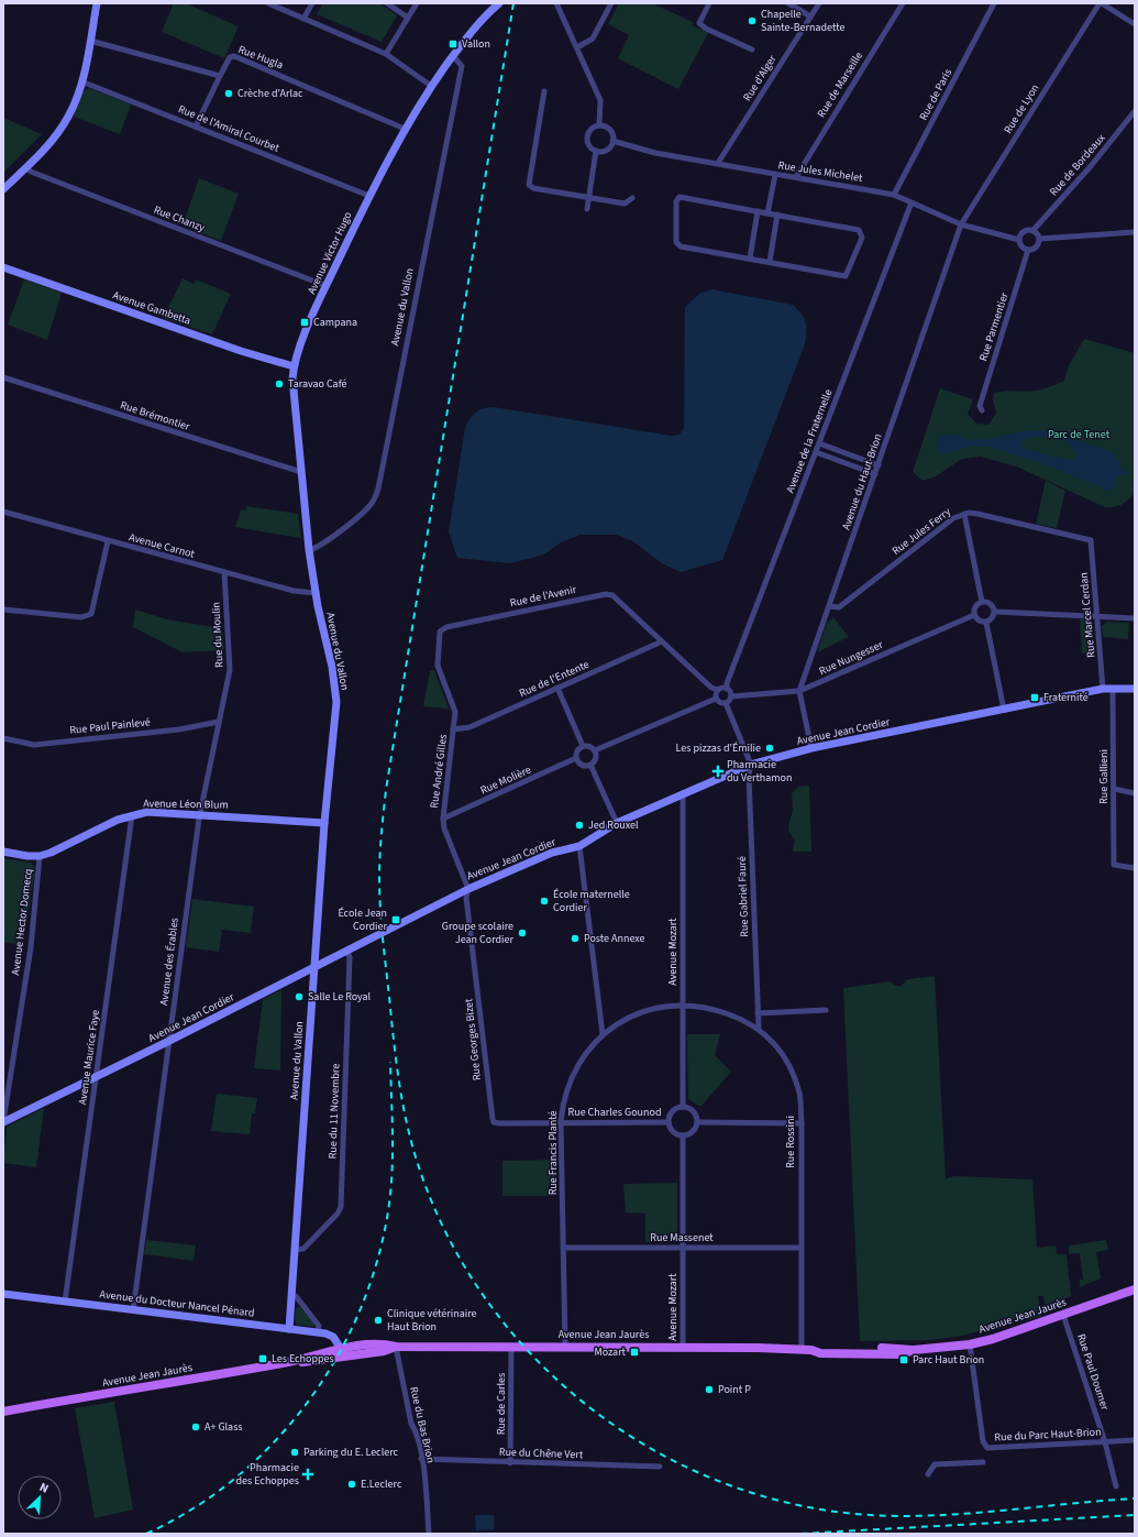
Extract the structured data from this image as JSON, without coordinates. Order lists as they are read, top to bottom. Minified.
{"streets":{"main road":["Avenue Jean Jaurès"],"street":["Rue Hugla","Rue d'Alger","Rue de Marseille","Rue de Paris","Rue de Lyon","Rue de l'Amiral Courbet","Rue de Bordeaux","Rue Jules Michelet","Rue Chanzy","Avenue Victor Hugo","Avenue du Vallon","Avenue Gambetta","Rue Parmentier","Rue Brémontier","Avenue de la Fraternelle","Avenue du Haut-Brion","Rue Jules Ferry","Avenue Carnot","Rue de l'Avenir","Rue Marcel Cerdan","Rue du Moulin","Rue Nungesser","Rue de l'Entente","Rue Paul Painlevé","Avenue Jean Cordier","Rue André Gilles","Rue Gallieni","Rue Molière","Avenue Léon Blum","Rue Gabriel Fauré","Avenue Hector Domecq","Avenue Mozart","Avenue des Érables","Rue Georges Bizet","Avenue Maurice Faye","Rue du 11 Novembre","Rue Charles Gounod","Rue Rossini","Rue Francis Planté","Rue Massenet","Avenue du Docteur Nancel Pénard","Rue Paul Doumer","Rue de Carles","Rue du Bas Brion","Rue du Parc Haut-Brion","Rue du Chêne Vert"]},"crossings":[["Rue Hugla","Avenue Victor Hugo"],["Rue d'Alger","Rue Jules Michelet"],["Rue de Marseille","Rue Jules Michelet"],["Rue de Paris","Rue Jules Michelet"],["Rue de Lyon","Rue Jules Michelet"],["Rue de Lyon","Avenue du Haut-Brion"],["Rue de l'Amiral Courbet","Avenue Victor Hugo"],["Rue de Bordeaux","Rue Jules Michelet"],["Rue de Bordeaux","Rue Parmentier"],["Rue Jules Michelet","Rue Parmentier"],["Rue Jules Michelet","Avenue de la Fraternelle"],["Rue Jules Michelet","Avenue du Haut-Brion"],["Rue Chanzy","Avenue Victor Hugo"],["Avenue Victor Hugo","Avenue du Vallon"],["Avenue Victor Hugo","Avenue Gambetta"],["Avenue Victor Hugo","Rue Brémontier"],["Avenue du Vallon","Avenue Carnot"],["Avenue du Vallon","Avenue Jean Cordier"],["Avenue du Vallon","Avenue Léon Blum"],["Avenue du Vallon","Rue du 11 Novembre"],["Avenue du Vallon","Avenue du Docteur Nancel Pénard"],["Avenue de la Fraternelle","Rue de l'Avenir"],["Avenue de la Fraternelle","Rue Nungesser"],["Avenue du Haut-Brion","Rue Jules Ferry"],["Avenue du Haut-Brion","Rue Nungesser"],["Rue Jules Ferry","Rue Marcel Cerdan"],["Avenue Carnot","Rue du Moulin"],["Rue de l'Avenir","Rue Nungesser"],["Rue de l'Avenir","Rue de l'Entente"],["Rue de l'Avenir","Rue André Gilles"],["Rue Marcel Cerdan","Avenue Jean Cordier"],["Rue du Moulin","Rue Paul Painlevé"],["Rue du Moulin","Avenue des Érables"],["Rue de l'Entente","Rue André Gilles"],["Rue Paul Painlevé","Avenue des Érables"],["Avenue Jean Cordier","Rue André Gilles"],["Avenue Jean Cordier","Rue Gallieni"],["Avenue Jean Cordier","Rue Gabriel Fauré"],["Avenue Jean Cordier","Avenue Hector Domecq"],["Avenue Jean Cordier","Avenue Mozart"],["Avenue Jean Cordier","Avenue des Érables"],["Avenue Jean Cordier","Rue Georges Bizet"],["Avenue Jean Cordier","Avenue Maurice Faye"],["Avenue Jean Cordier","Rue du 11 Novembre"],["Rue André Gilles","Rue Molière"],["Rue André Gilles","Rue Georges Bizet"],["Avenue Léon Blum","Avenue Hector Domecq"],["Avenue Léon Blum","Avenue des Érables"],["Avenue Léon Blum","Avenue Maurice Faye"],["Rue Gabriel Fauré","Rue Rossini"],["Avenue Mozart","Rue Charles Gounod"],["Avenue Mozart","Rue Rossini"],["Avenue Mozart","Rue Francis Planté"],["Avenue Mozart","Rue Massenet"],["Avenue Mozart","Avenue Jean Jaurès"],["Avenue des Érables","Avenue du Docteur Nancel Pénard"],["Rue Georges Bizet","Rue Charles Gounod"],["Rue Georges Bizet","Rue Francis Planté"],["Avenue Maurice Faye","Avenue du Docteur Nancel Pénard"],["Rue Charles Gounod","Rue Francis Planté"],["Rue Rossini","Rue Francis Planté"],["Rue Rossini","Rue Massenet"],["Rue Rossini","Avenue Jean Jaurès"],["Rue Francis Planté","Rue Massenet"],["Rue Francis Planté","Avenue Jean Jaurès"],["Avenue du Docteur Nancel Pénard","Avenue Jean Jaurès"],["Avenue Jean Jaurès","Rue Paul Doumer"],["Avenue Jean Jaurès","Rue de Carles"],["Avenue Jean Jaurès","Rue du Bas Brion"],["Avenue Jean Jaurès","Rue du Parc Haut-Brion"],["Rue Paul Doumer","Rue du Parc Haut-Brion"],["Rue de Carles","Rue du Chêne Vert"],["Rue du Bas Brion","Rue du Chêne Vert"]],"parks":["Parc de Tenet"],"places":{"other":["Chapelle Sainte-Bernadette","Crèche d'Arlac","Taravao Café","Les pizzas d'Émilie","Jed Rouxel","École maternelle Cordier","Groupe scolaire Jean Cordier","Poste Annexe","Salle Le Royal","Clinique vétérinaire Haut Brion","Point P","A+ Glass","Parking du E. Leclerc","E.Leclerc"],"transit":["Vallon","Campana","Fraternité","École Jean Cordier","Mozart","Les Echoppes","Parc Haut Brion"],"health":["Pharmacie du Verthamon","Pharmacie des Echoppes"]},"north":"top right"}
